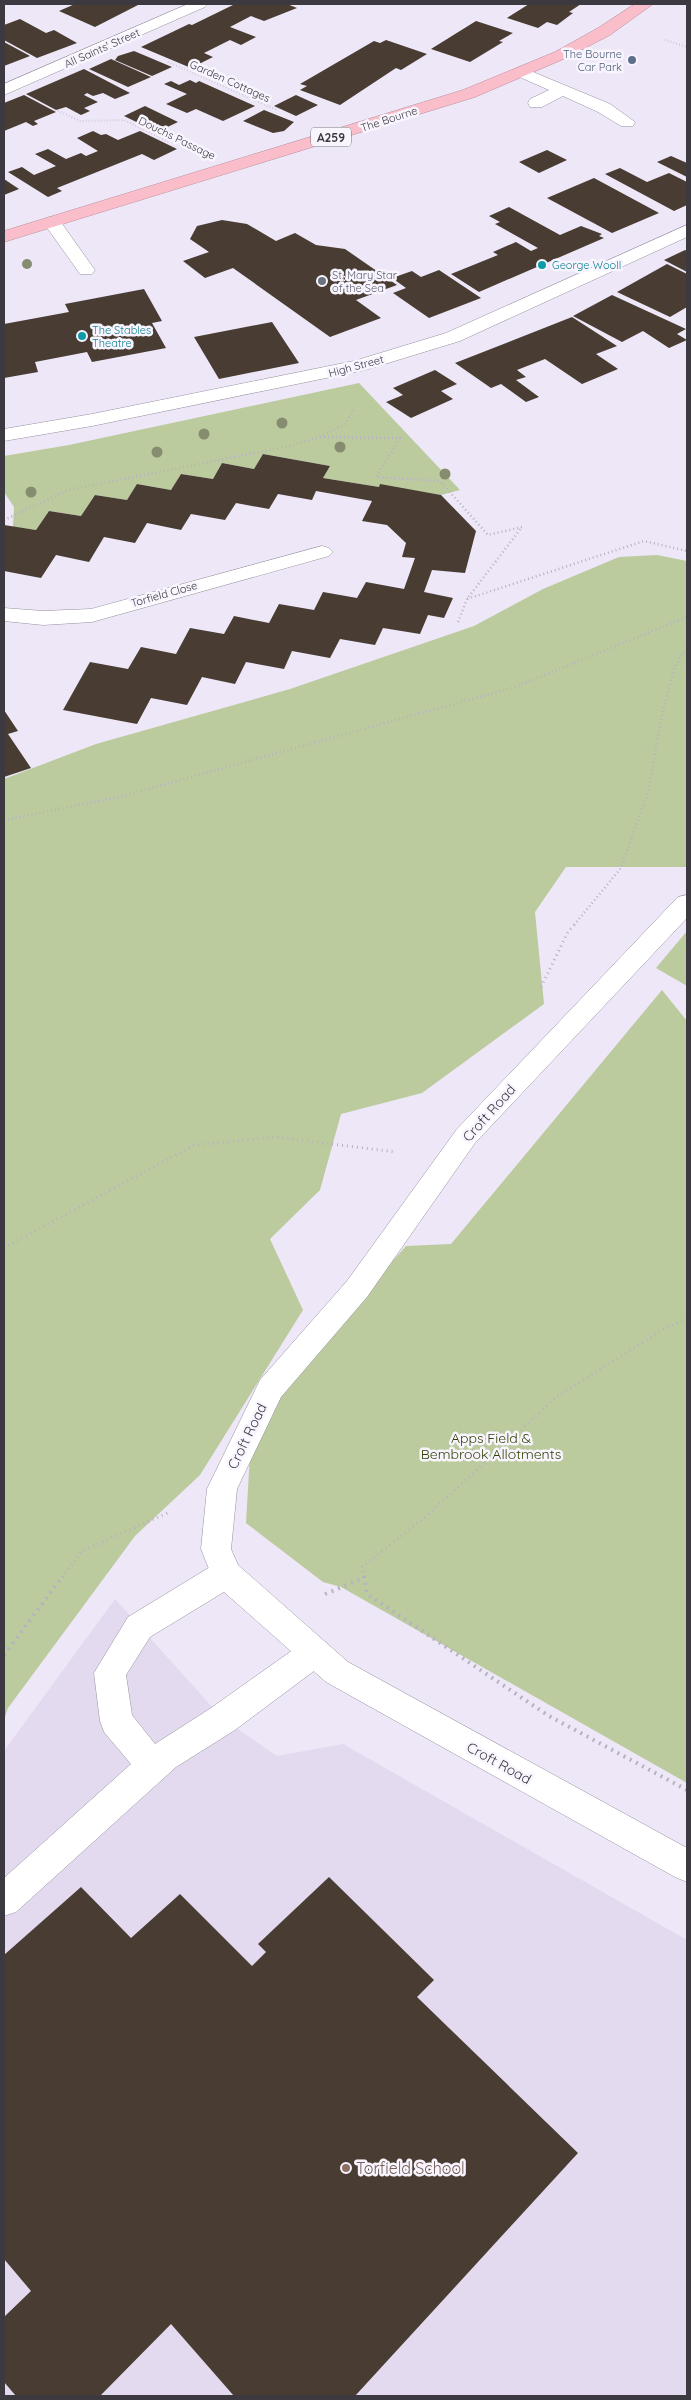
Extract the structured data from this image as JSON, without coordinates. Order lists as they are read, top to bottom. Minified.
{"streets":{"highway":["The Bourne","A259"],"street":["All Saints' Street","High Street","Torfield Close","Croft Road"],"path":["Garden Cottages","Douchs Passage"]},"crossings":[["All Saints' Street","Garden Cottages"],["All Saints' Street","Douchs Passage"],["Garden Cottages","The Bourne"],["The Bourne","Douchs Passage"]],"parks":["Apps Field & Bembrook Allotments"],"places":["The Bourne Car Park","George Wooll","St. Mary Star of the Sea","The Stables Theatre","Torfield School"]}
